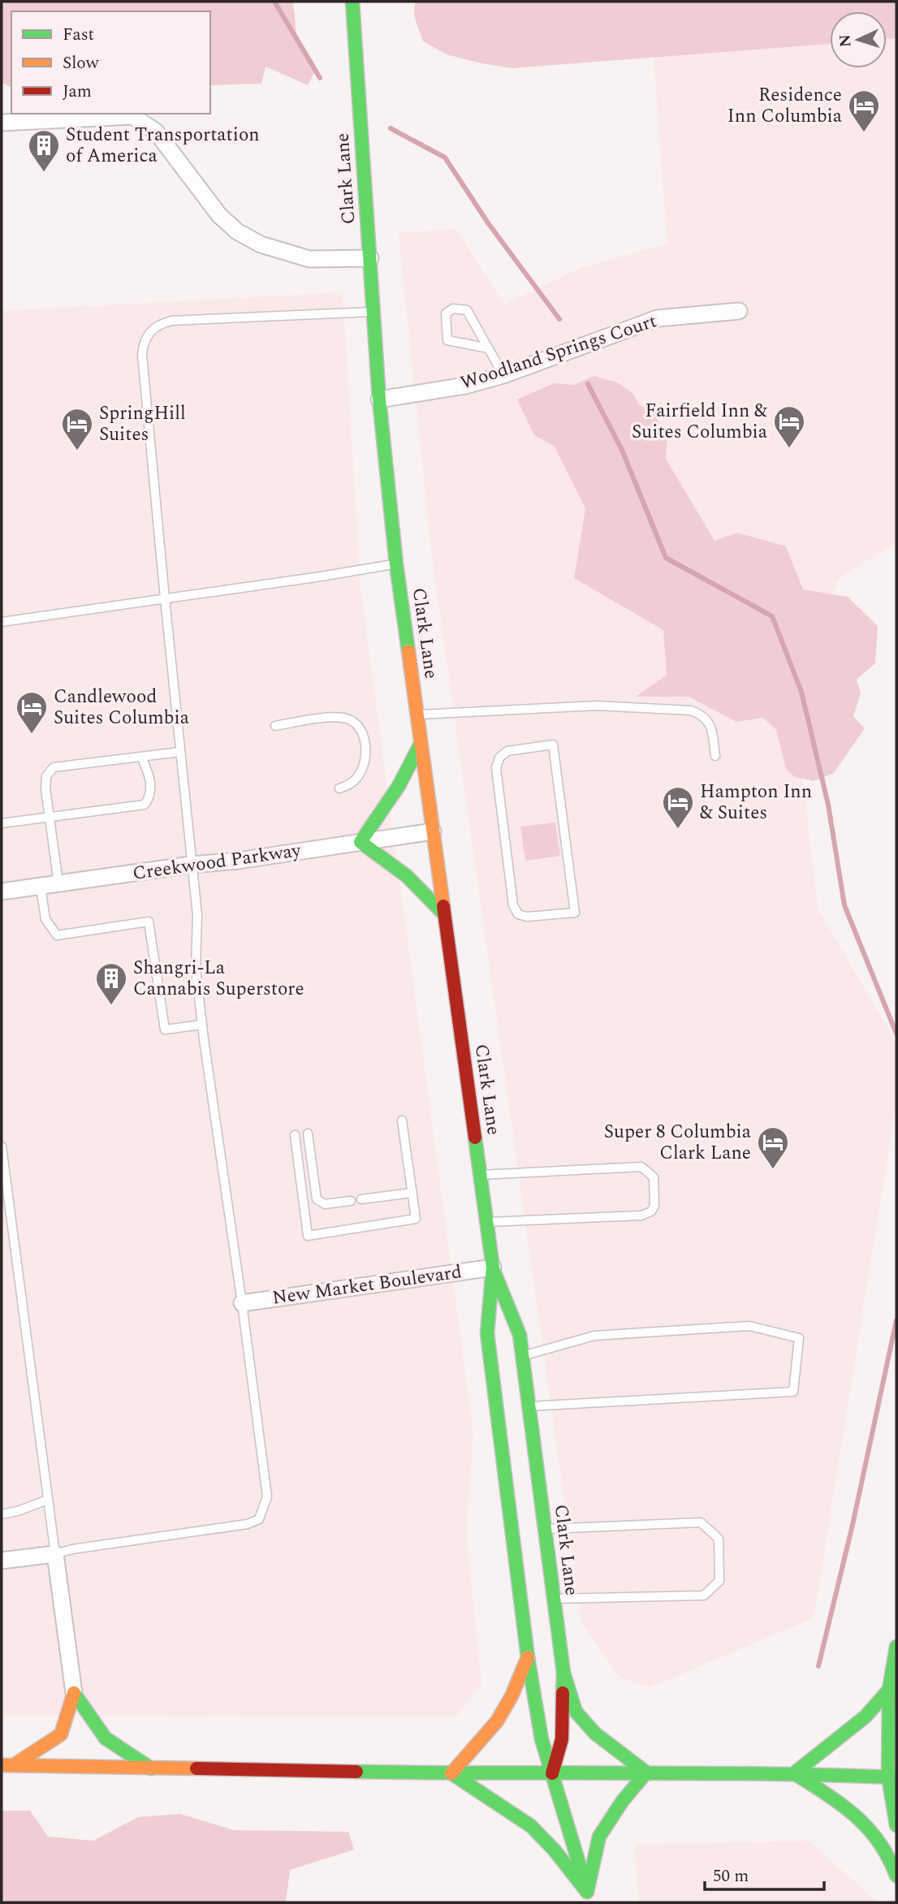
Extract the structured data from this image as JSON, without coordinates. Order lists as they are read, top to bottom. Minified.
{"streets":{"main road":["Clark Lane"],"street":["Woodland Springs Court","Creekwood Parkway","New Market Boulevard"]},"crossings":[["Clark Lane","Woodland Springs Court"],["Clark Lane","Creekwood Parkway"],["Clark Lane","New Market Boulevard"]],"places":{"hotel":["Residence Inn Columbia","Fairfield Inn & Suites Columbia","SpringHill Suites","Candlewood Suites Columbia","Hampton Inn & Suites","Super 8 Columbia Clark Lane"],"building":["Student Transportation of America","Shangri-La Cannabis Superstore"]},"legend":["Fast","Slow","Jam"],"scale_bar":"50 m","north":"left"}
